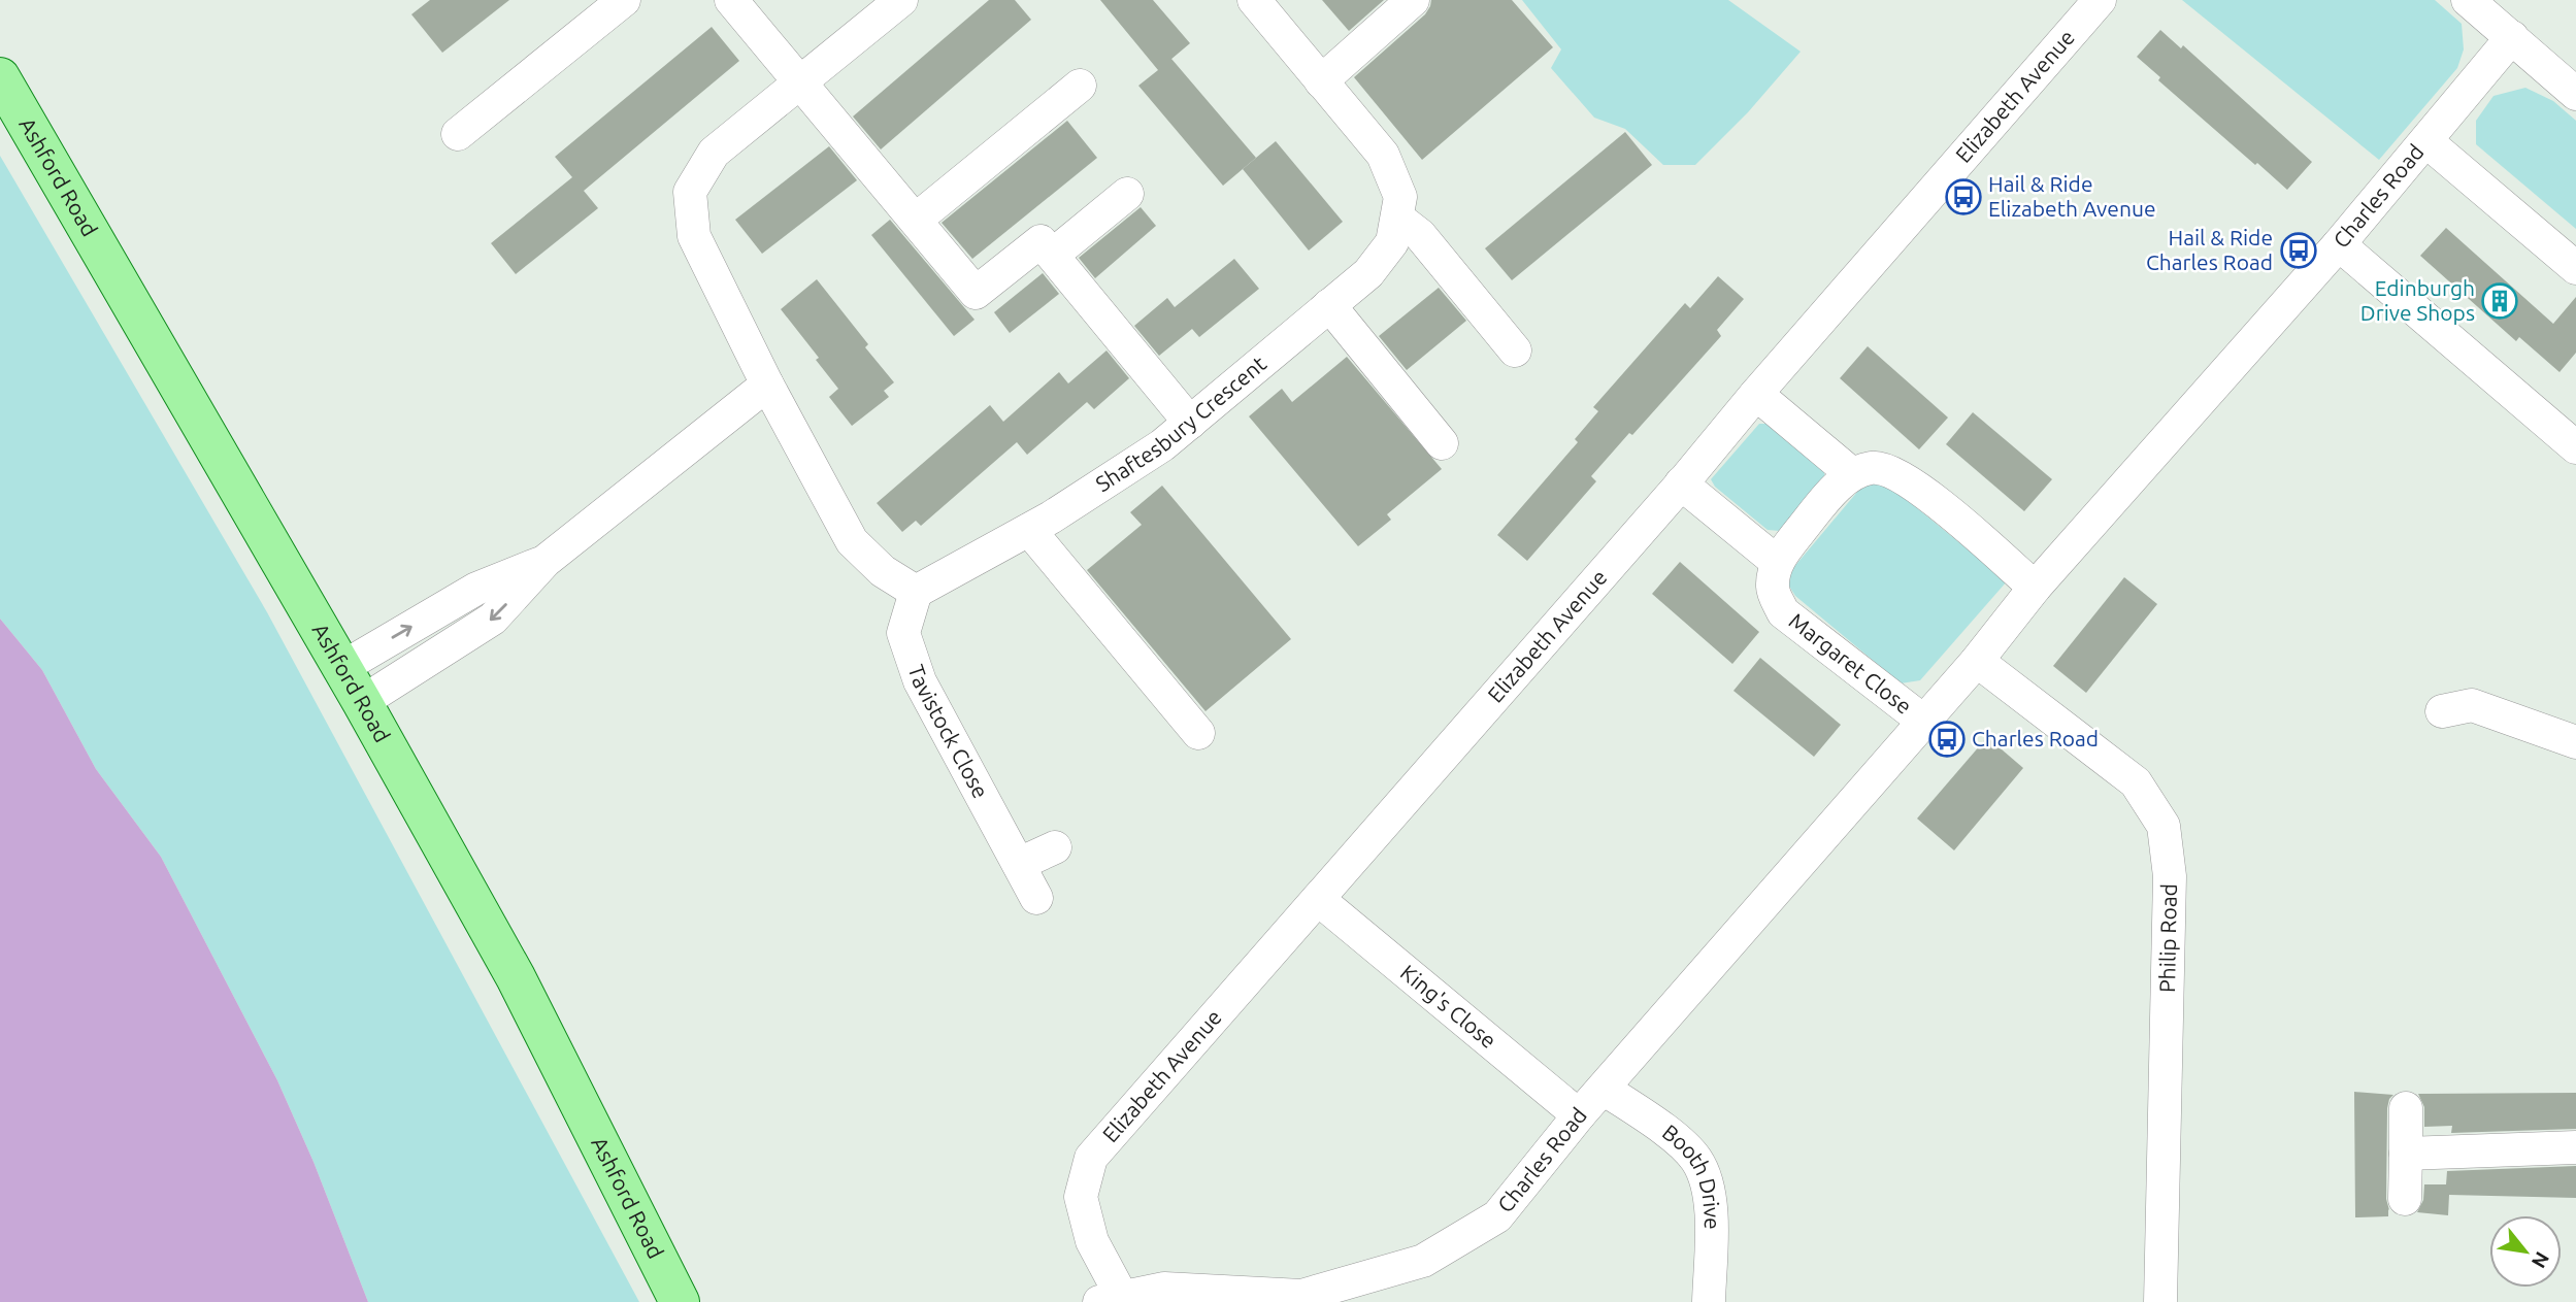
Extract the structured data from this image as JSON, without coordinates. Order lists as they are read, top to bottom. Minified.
{"streets":{"main road":["Ashford Road"],"street":["Elizabeth Avenue","Charles Road","Shaftesbury Crescent","Margaret Close","Tavistock Close","Philip Road","King's Close","Booth Drive"]},"crossings":[["Elizabeth Avenue","Charles Road"],["Elizabeth Avenue","King's Close"],["Charles Road","Margaret Close"],["Charles Road","Philip Road"],["Charles Road","King's Close"],["Charles Road","Booth Drive"],["Shaftesbury Crescent","Tavistock Close"]],"places":{"bus stop":["Hail & Ride Elizabeth Avenue","Hail & Ride Charles Road","Charles Road"],"building":["Edinburgh Drive Shops"]},"north":"bottom right"}
